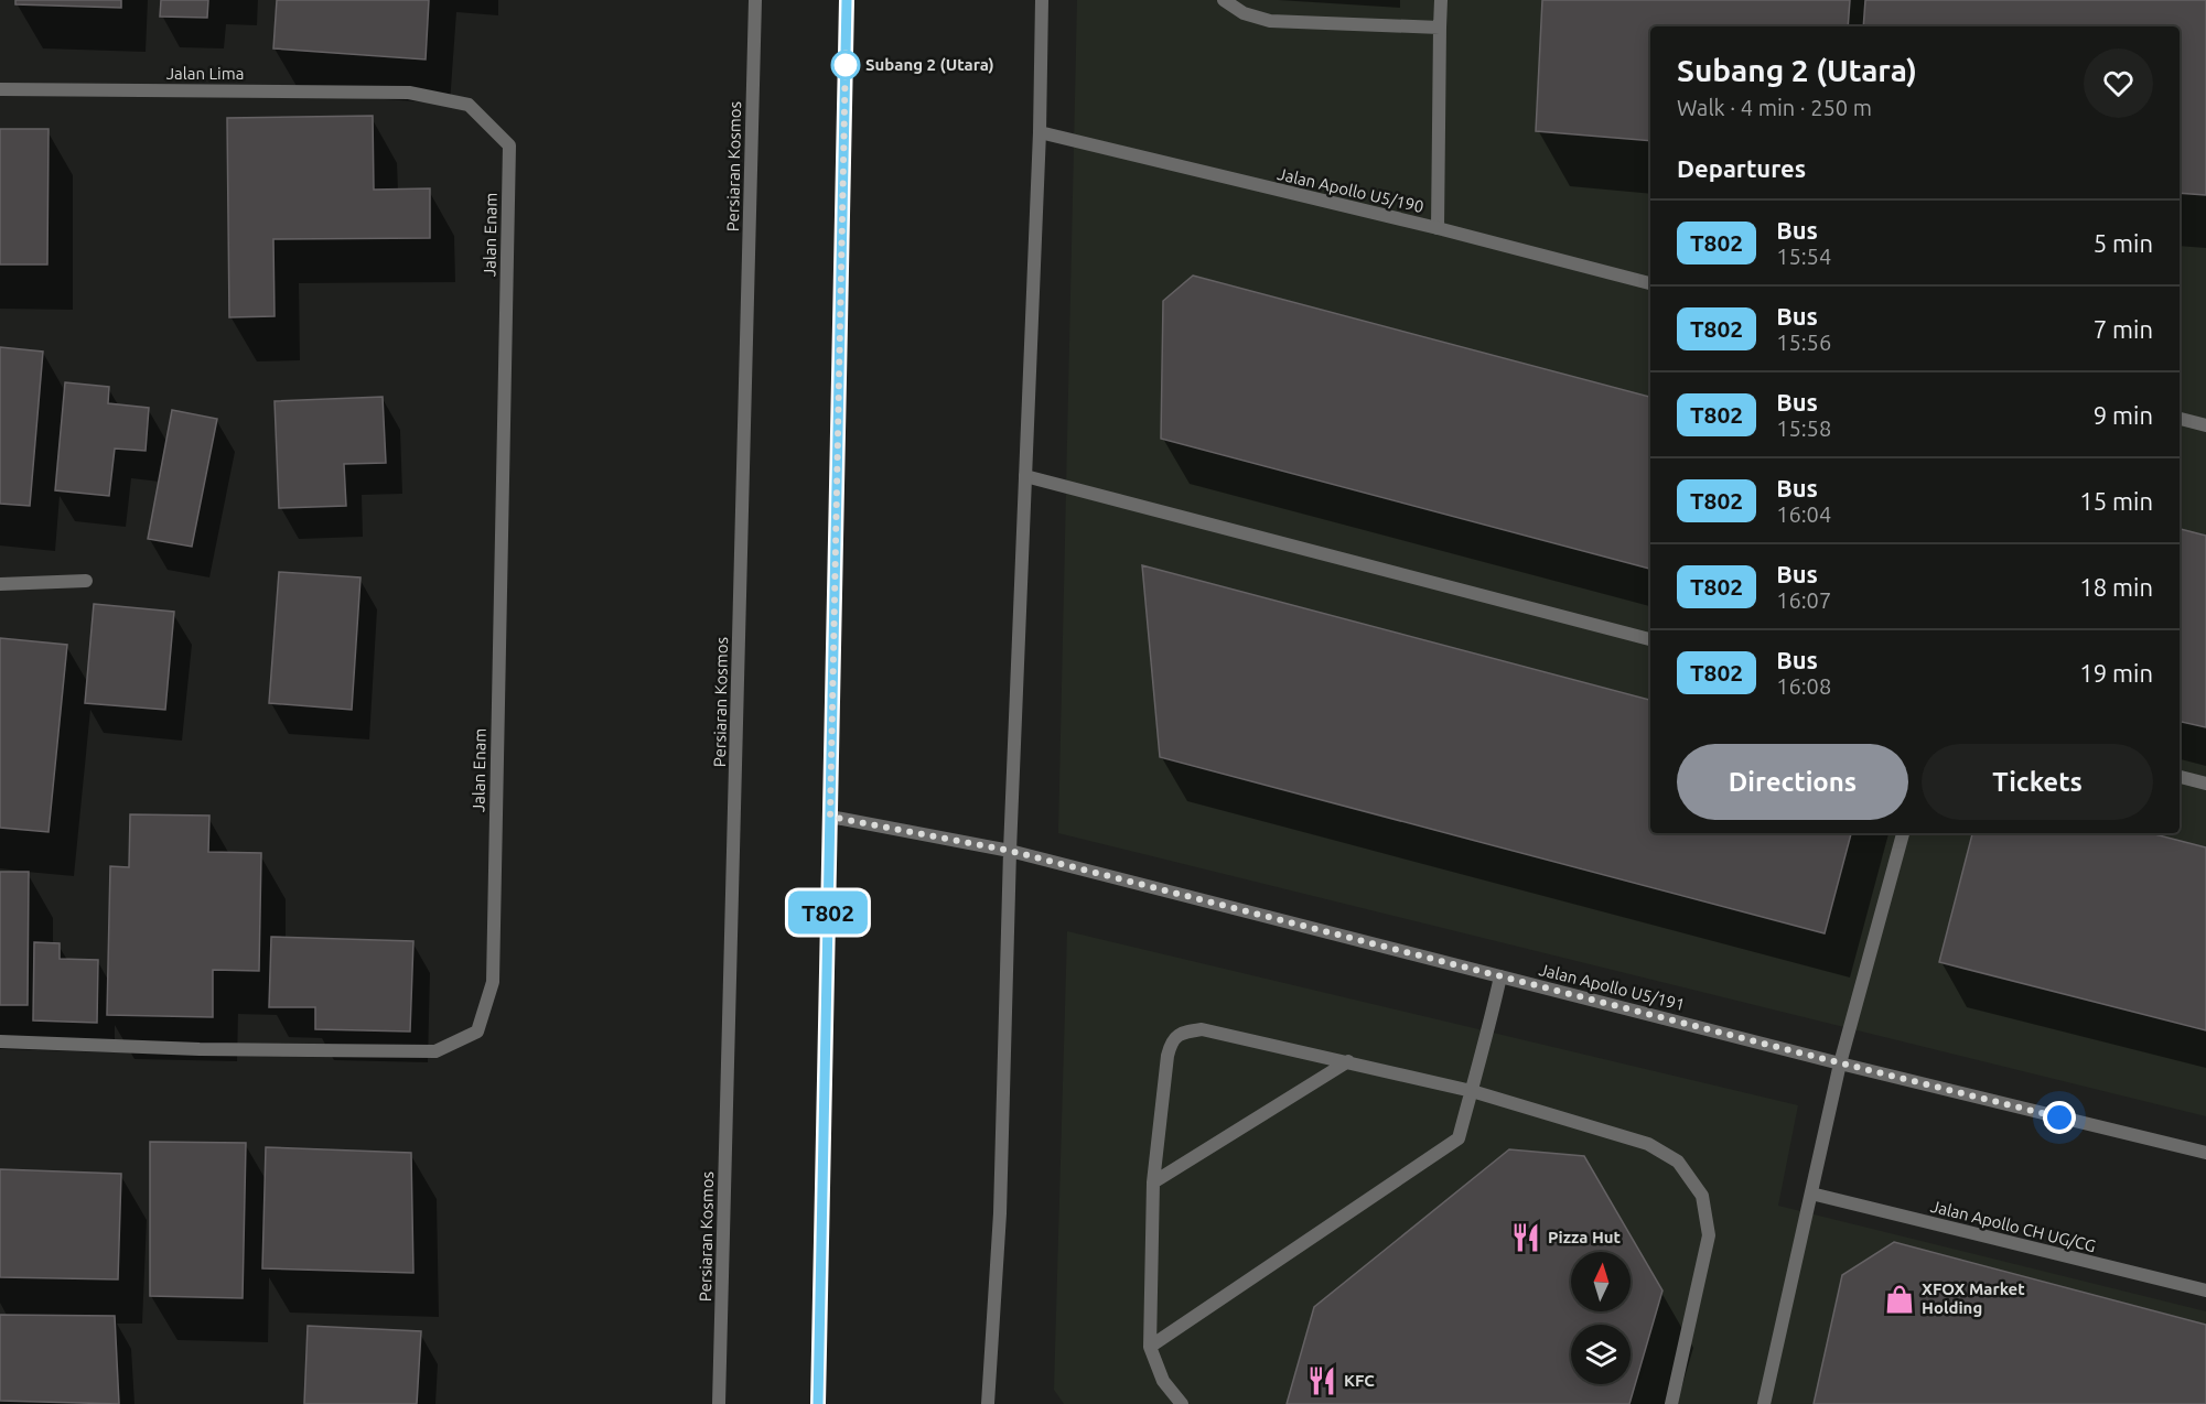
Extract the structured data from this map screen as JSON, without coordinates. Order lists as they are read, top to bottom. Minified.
{"streets":{"street":["Jalan Lima","Persiaran Kosmos","Jalan Apollo U5/190","Jalan Enam","Jalan Apollo U5/191","Jalan Apollo CH UG/CG"]},"crossings":[["Jalan Lima","Jalan Enam"]],"places":{"other":["Subang 2 (Utara)"],"restaurant":["Pizza Hut","KFC"],"shop":["XFOX Market Holding"]},"lines":["bus line T802"],"north":"top","page":{"on_map":"T802","heading":[["Subang 2 (Utara)","Walk · 4 min · 250 m"],"Departures"],"list":[{"mark":"T802","name":"Bus","note":"15:54","value":"5 min"},{"mark":"T802","name":"Bus","note":"15:56","value":"7 min"},{"mark":"T802","name":"Bus","note":"15:58","value":"9 min"},{"mark":"T802","name":"Bus","note":"16:04","value":"15 min"},{"mark":"T802","name":"Bus","note":"16:07","value":"18 min"},{"mark":"T802","name":"Bus","note":"16:08","value":"19 min"}],"buttons":["Directions","Tickets"]}}
